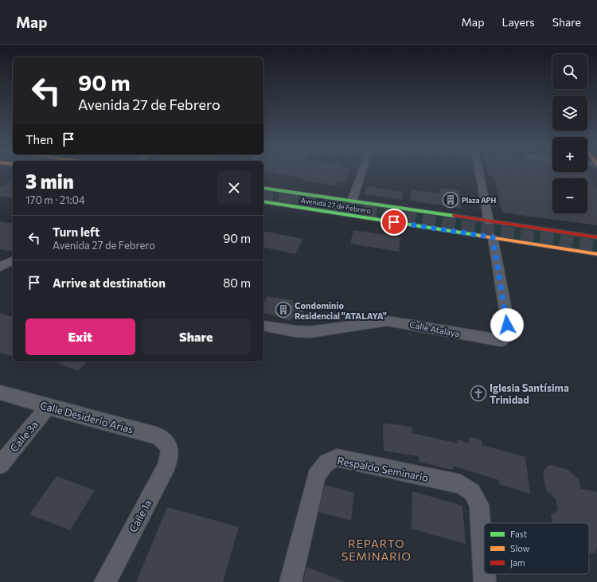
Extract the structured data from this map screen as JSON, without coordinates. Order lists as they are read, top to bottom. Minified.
{"streets":{"main road":["Avenida 27 de Febrero"],"street":["Calle Atalaya","Calle Desiderio Arias","Calle 3a","Respaldo Seminario","Calle 1a"]},"crossings":[["Avenida 27 de Febrero","Calle Atalaya"],["Calle Desiderio Arias","Calle 3a"],["Calle Desiderio Arias","Calle 1a"]],"districts":["REPARTO SEMINARIO"],"places":{"building":["Plaza APH","Condominio Residencial \"ATALAYA\""],"church":["Iglesia Santísima Trinidad"]},"legend":["Fast","Slow","Jam"],"page":{"header":"Map","nav":["Map","Layers","Share"],"map_buttons":["+","−"],"turn":["90 m","Avenida 27 de Febrero"],"then":"Then","heading":["3 min","170 m · 21:04"],"list":[{"name":"Turn left","note":"Avenida 27 de Febrero","value":"90 m"},{"name":"Arrive at destination","value":"80 m"}],"buttons":["Exit","Share"]}}
